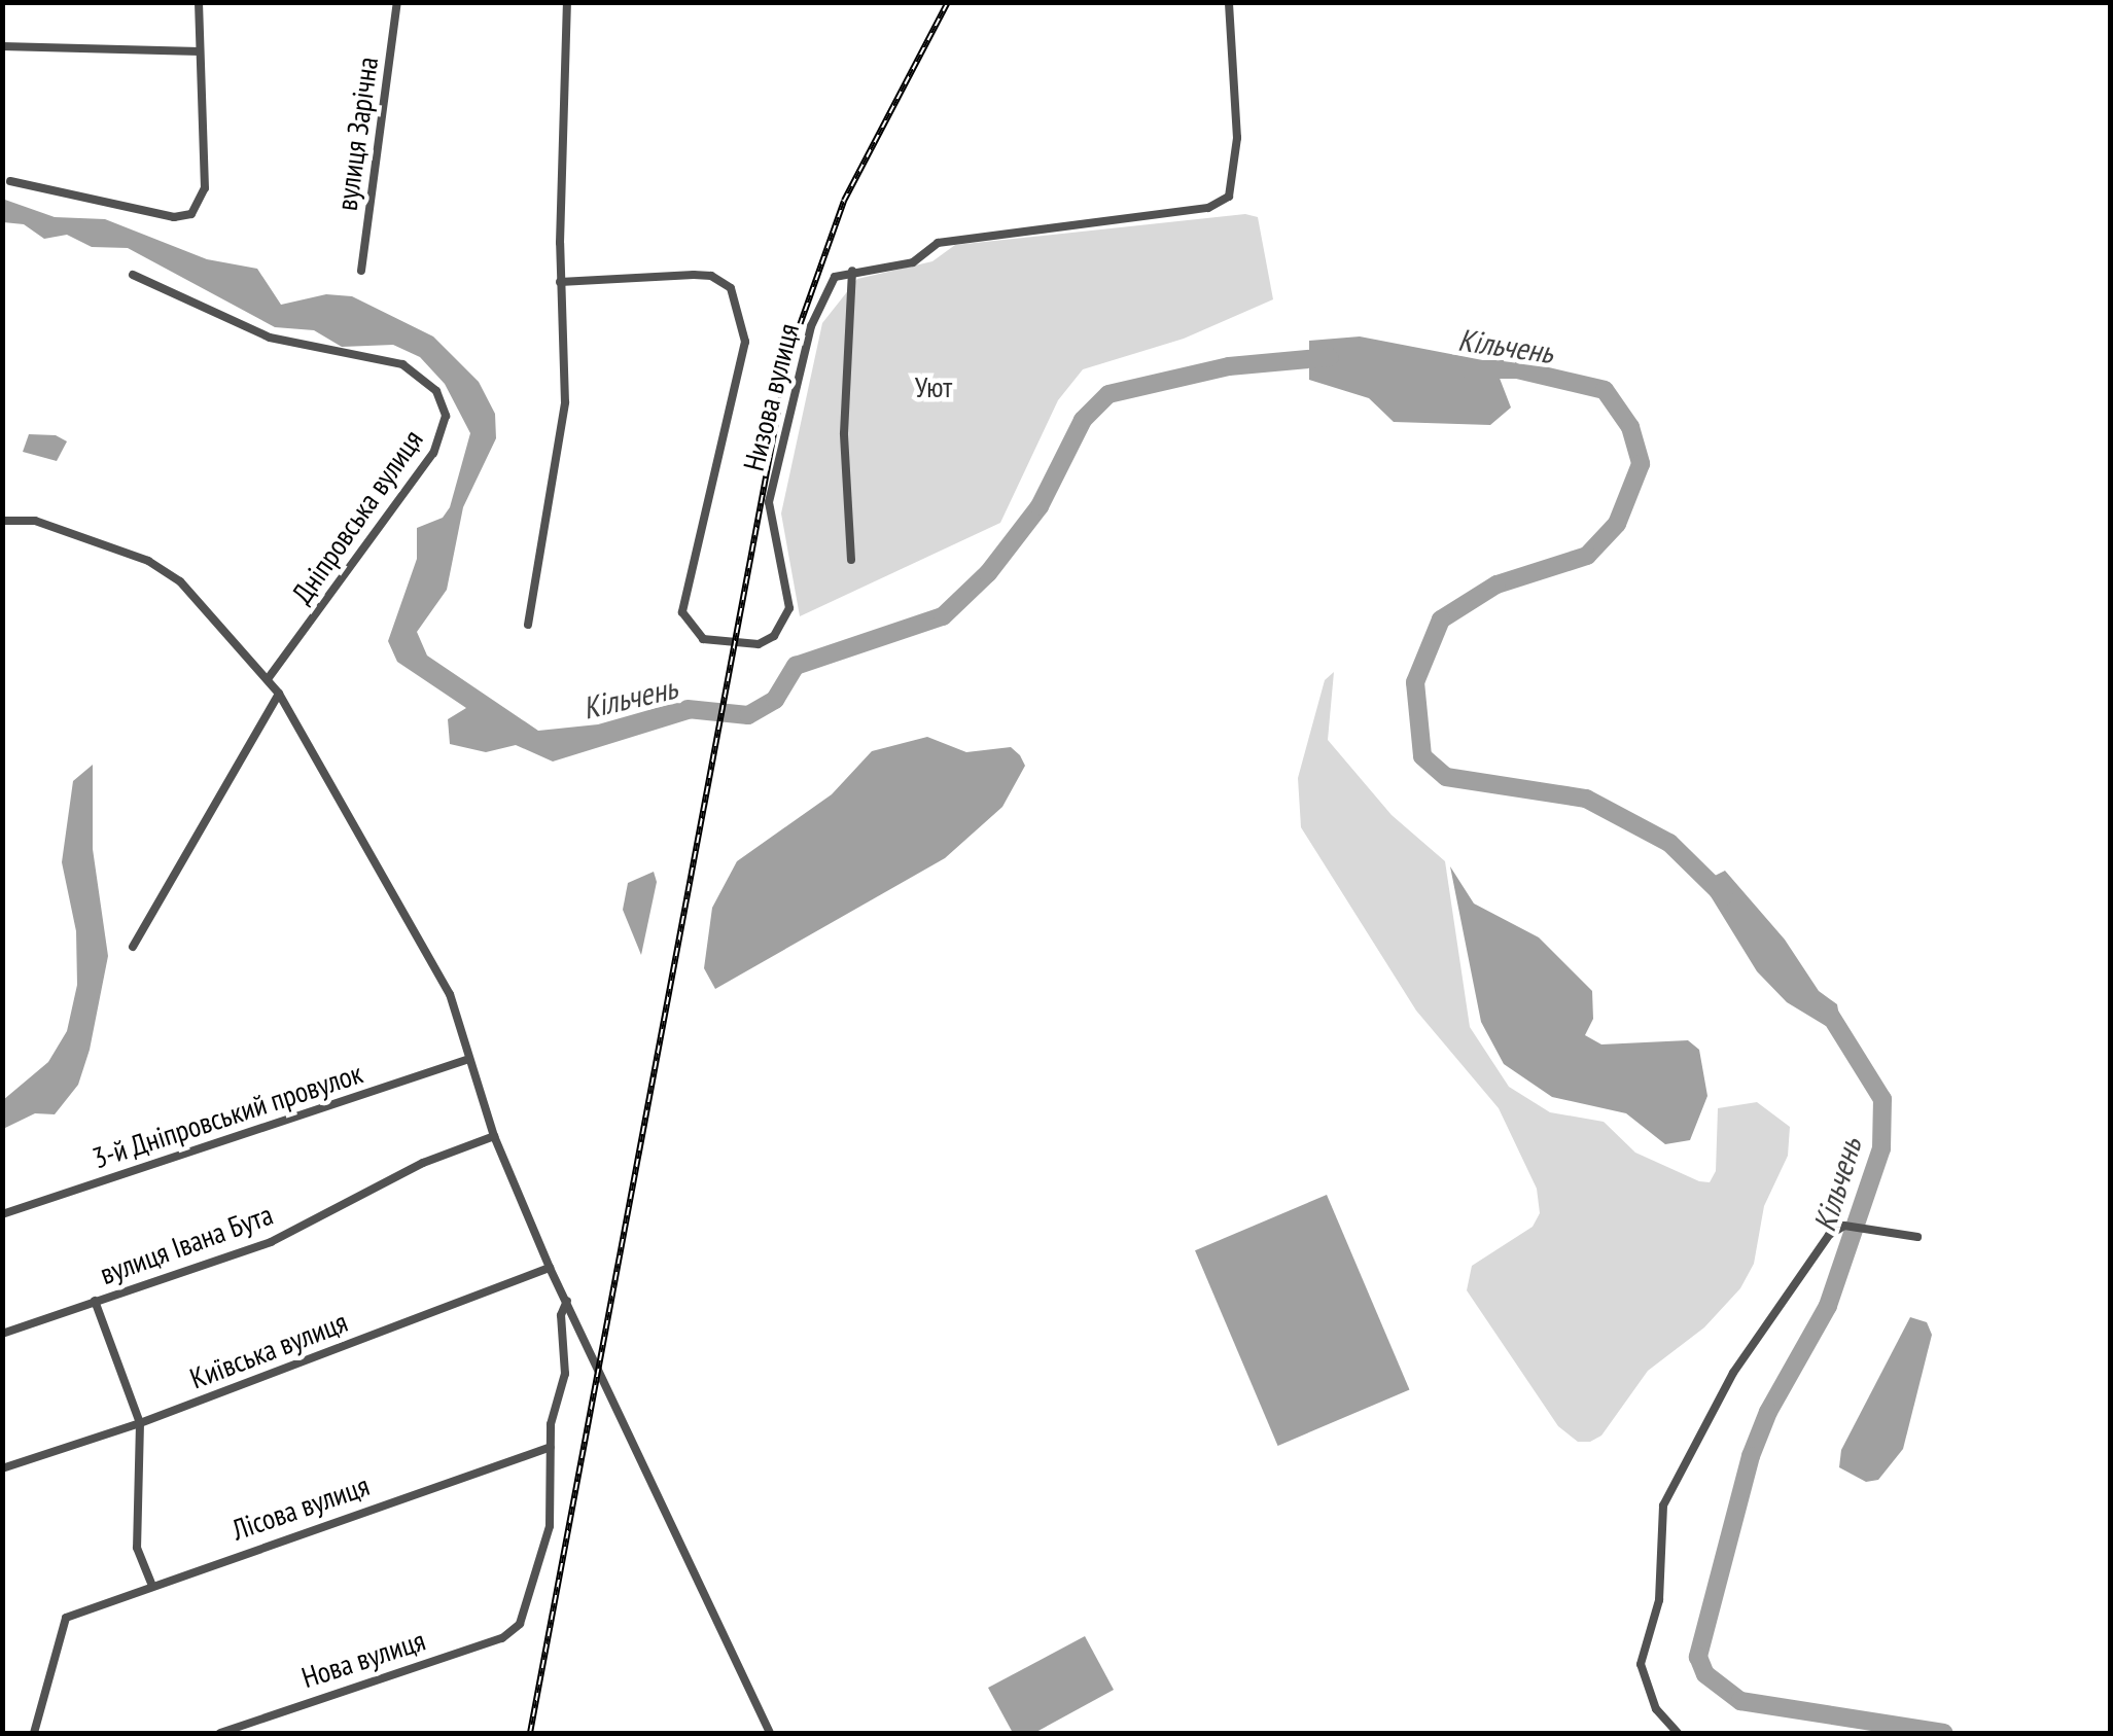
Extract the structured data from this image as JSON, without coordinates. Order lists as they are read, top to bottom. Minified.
{"streets":{"street":["вулиця Зарічна","Низова вулиця","Дніпровська вулиця","3-й Дніпровський провулок","вулиця Івана Бута","Київська вулиця","Лісова вулиця","Нова вулиця"]},"crossings":[["Лісова вулиця","Нова вулиця"]],"water":["Кільчень"],"parks":["Уют"]}
